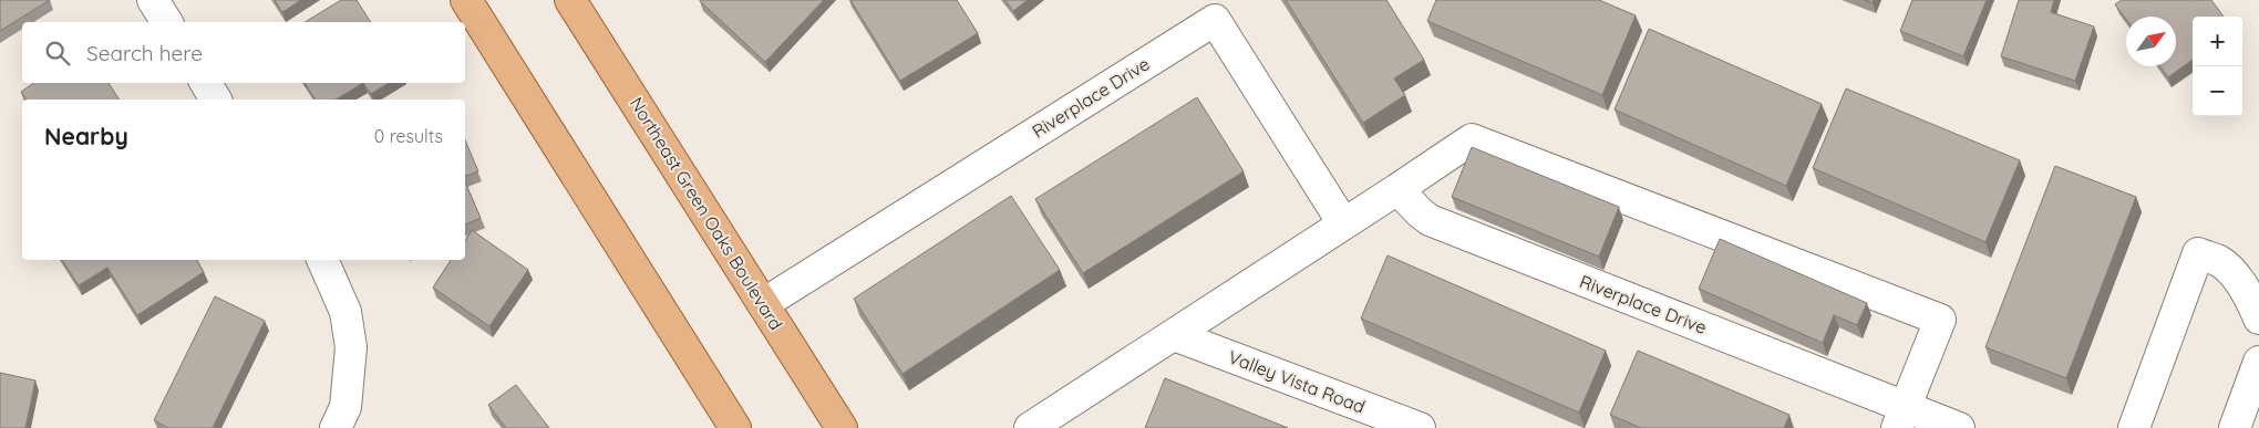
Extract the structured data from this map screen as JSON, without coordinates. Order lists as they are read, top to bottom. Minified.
{"streets":{"main road":["Northeast Green Oaks Boulevard"],"street":["Riverplace Drive","Valley Vista Road"]},"crossings":[["Riverplace Drive","Northeast Green Oaks Boulevard"]],"north":"top right","page":{"map_buttons":["+","−"],"search":"Search here","heading":["Nearby","0 results"]}}
